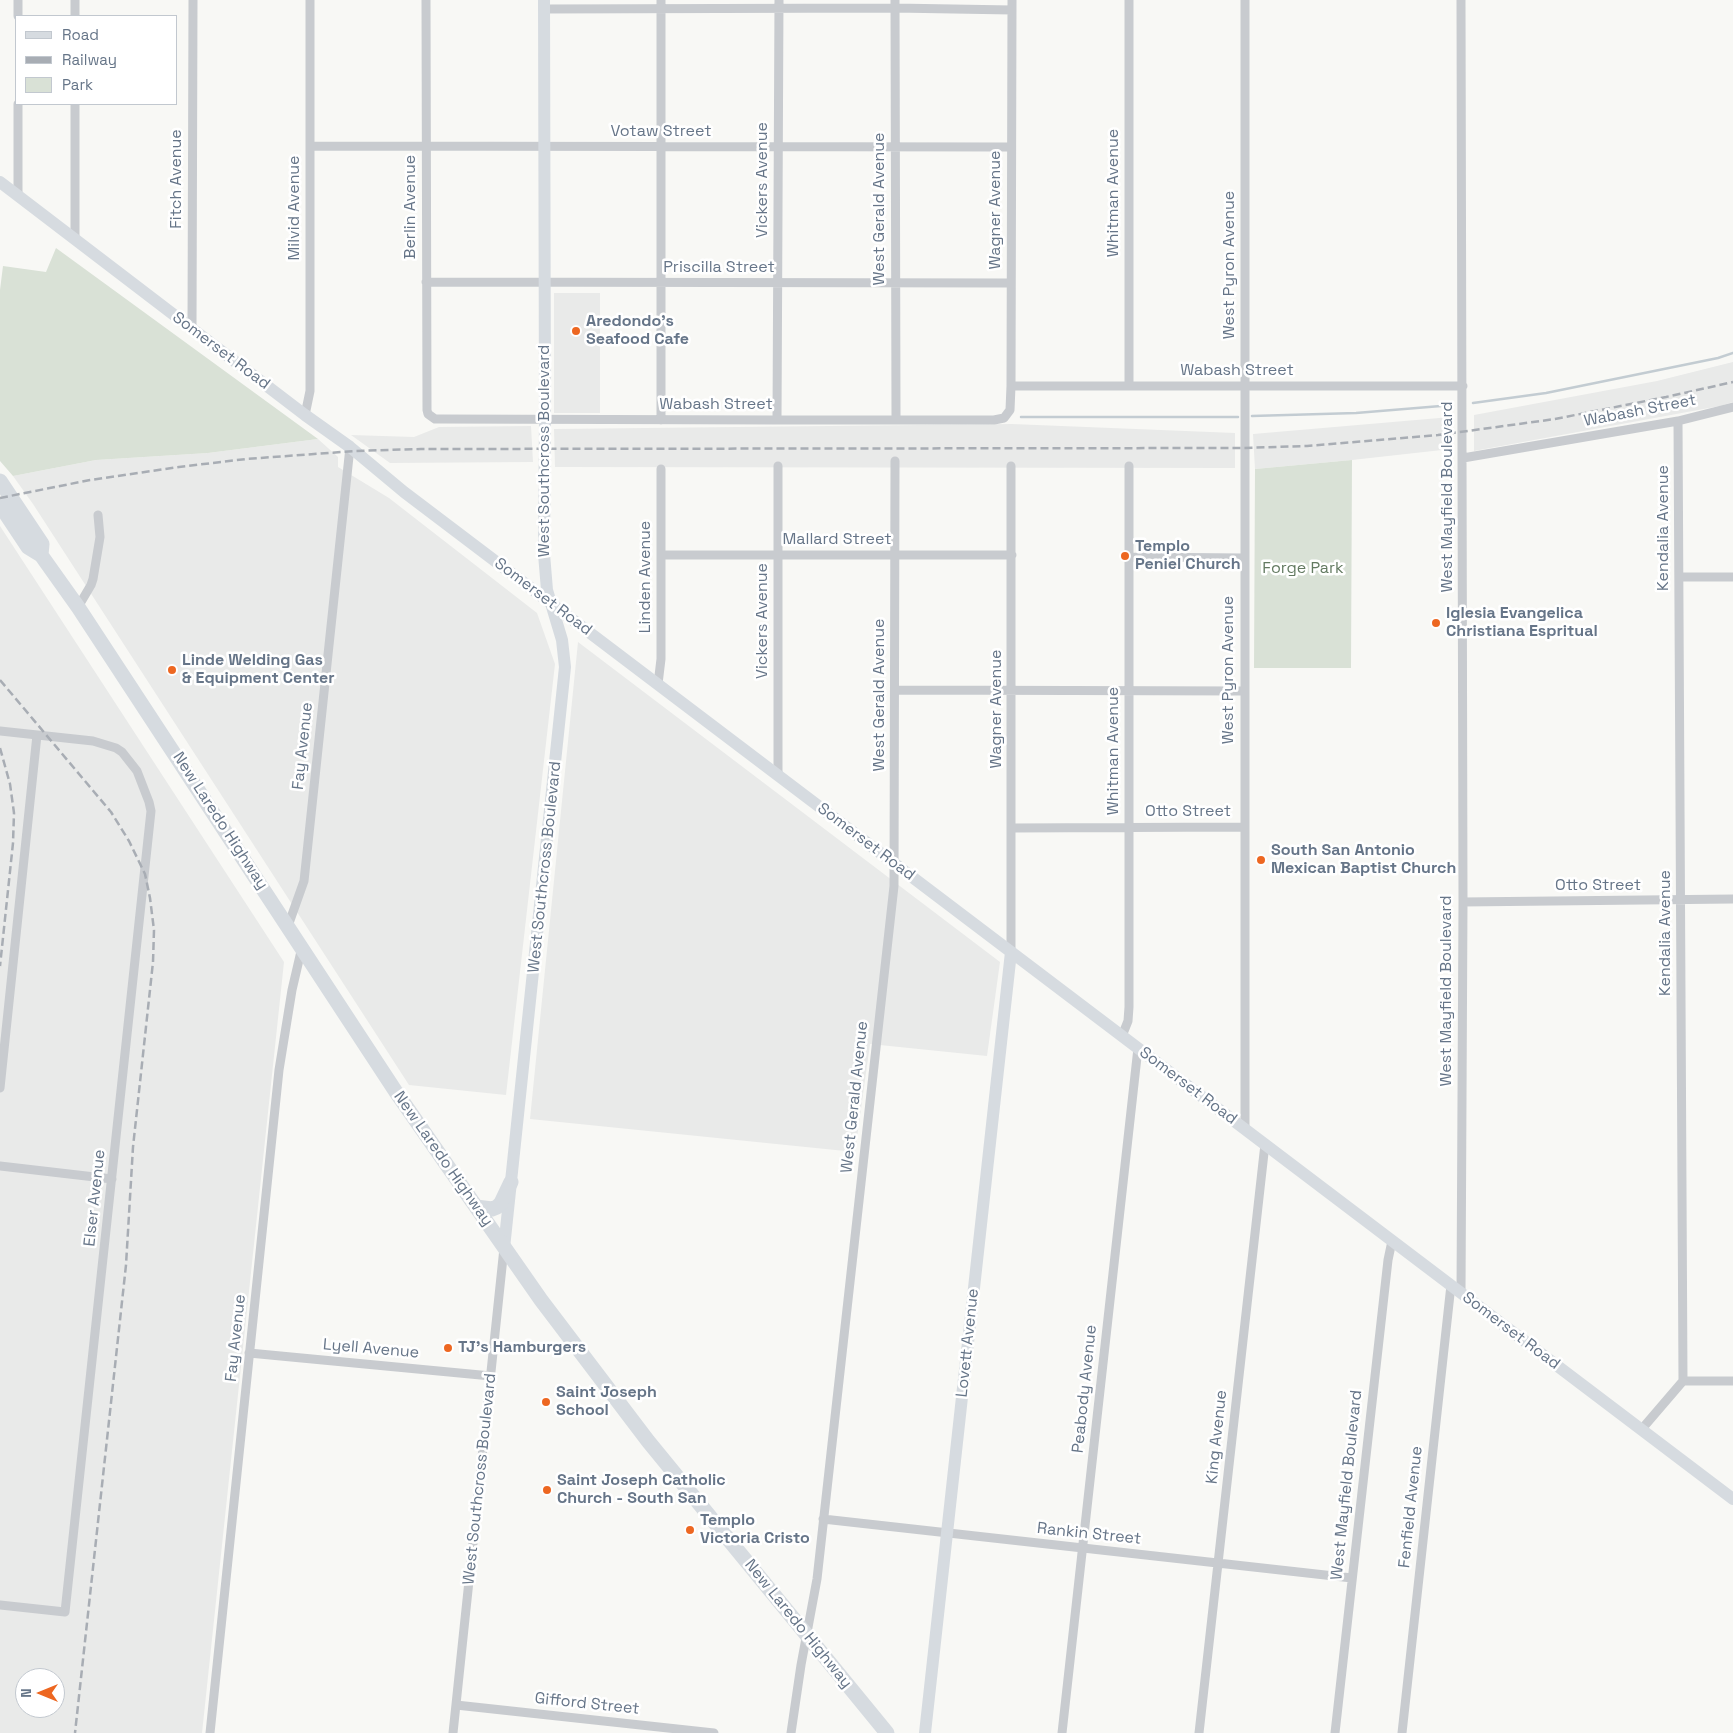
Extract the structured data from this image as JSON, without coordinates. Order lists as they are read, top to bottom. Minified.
{"streets":{"main road":["Somerset Road","West Southcross Boulevard","New Laredo Highway","Lovett Avenue"],"street":["Votaw Street","Fitch Avenue","Vickers Avenue","Whitman Avenue","Berlin Avenue","Milvid Avenue","West Gerald Avenue","Wagner Avenue","West Pyron Avenue","Priscilla Street","Wabash Street","West Mayfield Boulevard","Kendalia Avenue","Mallard Street","Linden Avenue","Fay Avenue","Otto Street","Elser Avenue","Lyell Avenue","Peabody Avenue","King Avenue","Fenfield Avenue","Rankin Street","Gifford Street"]},"crossings":[["Votaw Street","Vickers Avenue"],["Votaw Street","Berlin Avenue"],["Votaw Street","Milvid Avenue"],["Votaw Street","West Gerald Avenue"],["Votaw Street","Wagner Avenue"],["Votaw Street","West Southcross Boulevard"],["Fitch Avenue","Somerset Road"],["Vickers Avenue","Priscilla Street"],["Vickers Avenue","Somerset Road"],["Vickers Avenue","Wabash Street"],["Vickers Avenue","Mallard Street"],["Whitman Avenue","Somerset Road"],["Whitman Avenue","Wabash Street"],["Whitman Avenue","Otto Street"],["Berlin Avenue","Priscilla Street"],["Berlin Avenue","Wabash Street"],["Milvid Avenue","Somerset Road"],["West Gerald Avenue","Priscilla Street"],["West Gerald Avenue","Somerset Road"],["West Gerald Avenue","Wabash Street"],["West Gerald Avenue","Mallard Street"],["West Gerald Avenue","New Laredo Highway"],["West Gerald Avenue","Rankin Street"],["Wagner Avenue","Priscilla Street"],["Wagner Avenue","Somerset Road"],["Wagner Avenue","Wabash Street"],["Wagner Avenue","Mallard Street"],["Wagner Avenue","Otto Street"],["Wagner Avenue","Lovett Avenue"],["West Pyron Avenue","Somerset Road"],["West Pyron Avenue","Wabash Street"],["West Pyron Avenue","Otto Street"],["Priscilla Street","West Southcross Boulevard"],["Somerset Road","West Southcross Boulevard"],["Somerset Road","West Mayfield Boulevard"],["Somerset Road","Linden Avenue"],["Somerset Road","Fay Avenue"],["Somerset Road","Lovett Avenue"],["Somerset Road","Peabody Avenue"],["Somerset Road","King Avenue"],["Somerset Road","Fenfield Avenue"],["Wabash Street","West Southcross Boulevard"],["Wabash Street","West Mayfield Boulevard"],["Wabash Street","Kendalia Avenue"],["West Southcross Boulevard","New Laredo Highway"],["West Southcross Boulevard","Lyell Avenue"],["West Southcross Boulevard","Gifford Street"],["West Mayfield Boulevard","Otto Street"],["West Mayfield Boulevard","Rankin Street"],["Kendalia Avenue","Otto Street"],["Mallard Street","Linden Avenue"],["Fay Avenue","New Laredo Highway"],["Fay Avenue","Lyell Avenue"],["Lovett Avenue","Rankin Street"],["Peabody Avenue","Rankin Street"],["King Avenue","Rankin Street"]],"parks":["Forge Park"],"places":["Aredondo's Seafood Cafe","Templo Peniel Church","Iglesia Evangelica Christiana Espritual","Linde Welding Gas & Equipment Center","South San Antonio Mexican Baptist Church","TJ's Hamburgers","Saint Joseph School","Saint Joseph Catholic Church - South San","Templo Victoria Cristo"],"legend":["Road","Railway","Park"],"north":"left"}
